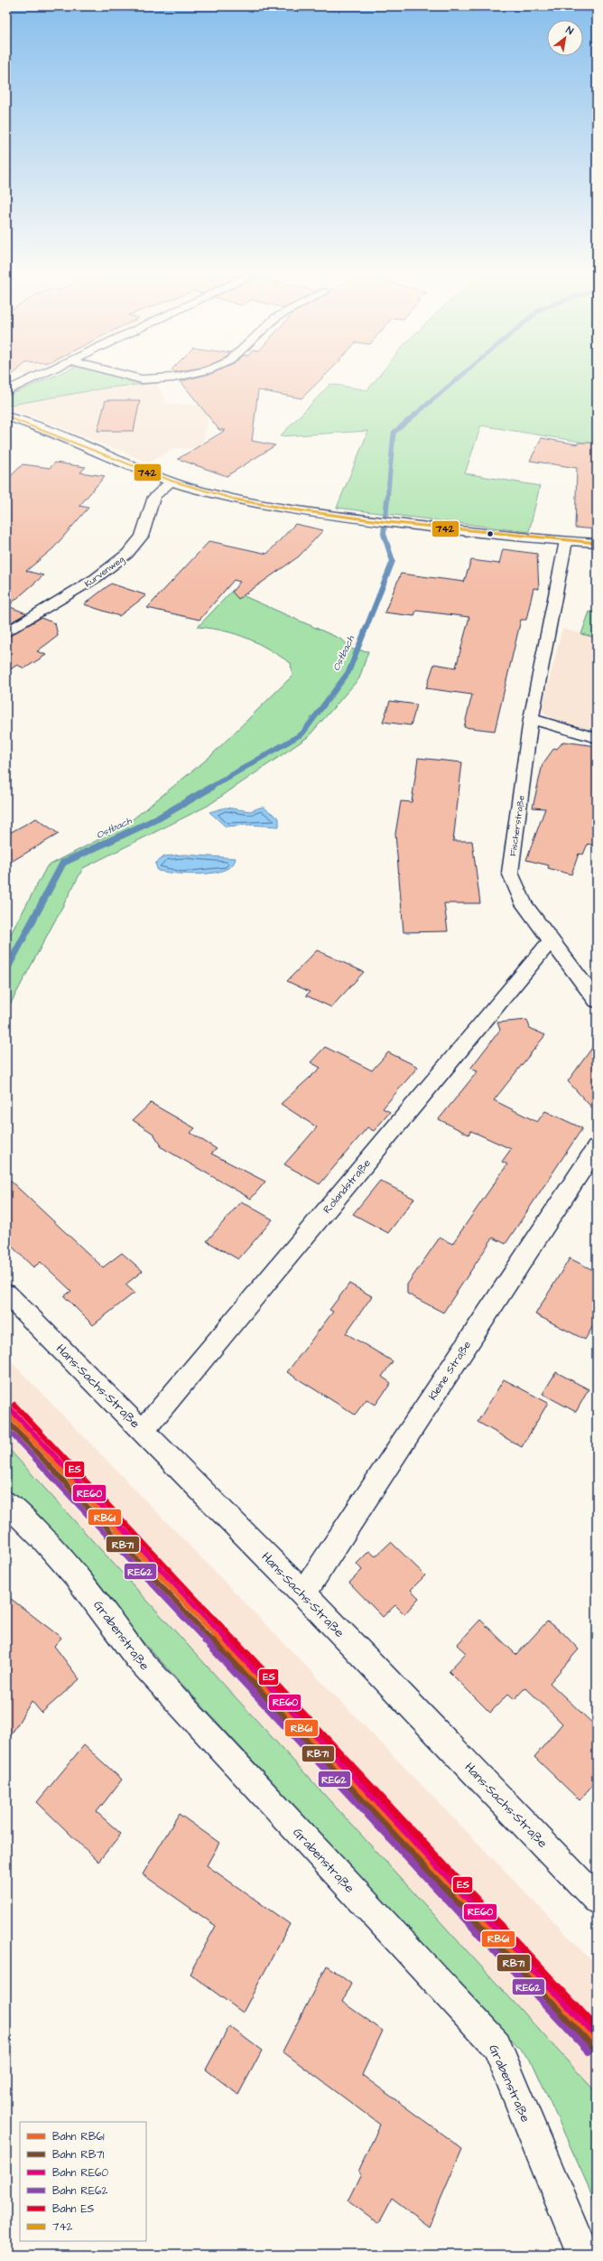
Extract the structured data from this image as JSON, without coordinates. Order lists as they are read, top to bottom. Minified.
{"streets":{"street":["Kurvenweg","Fischerstraße","Rolandstraße","Kleine Straße","Hans-Sachs-Straße","Grabenstraße"]},"crossings":[["Fischerstraße","Rolandstraße"],["Rolandstraße","Hans-Sachs-Straße"],["Kleine Straße","Hans-Sachs-Straße"]],"water":["Ostbach"],"lines":["transit line 742","rail line ES","rail line RE60","rail line RB61","rail line RB71","rail line RE62"],"legend":["Bahn RB61","Bahn RB71","Bahn RE60","Bahn RE62","Bahn ES","742"],"north":"top right"}
